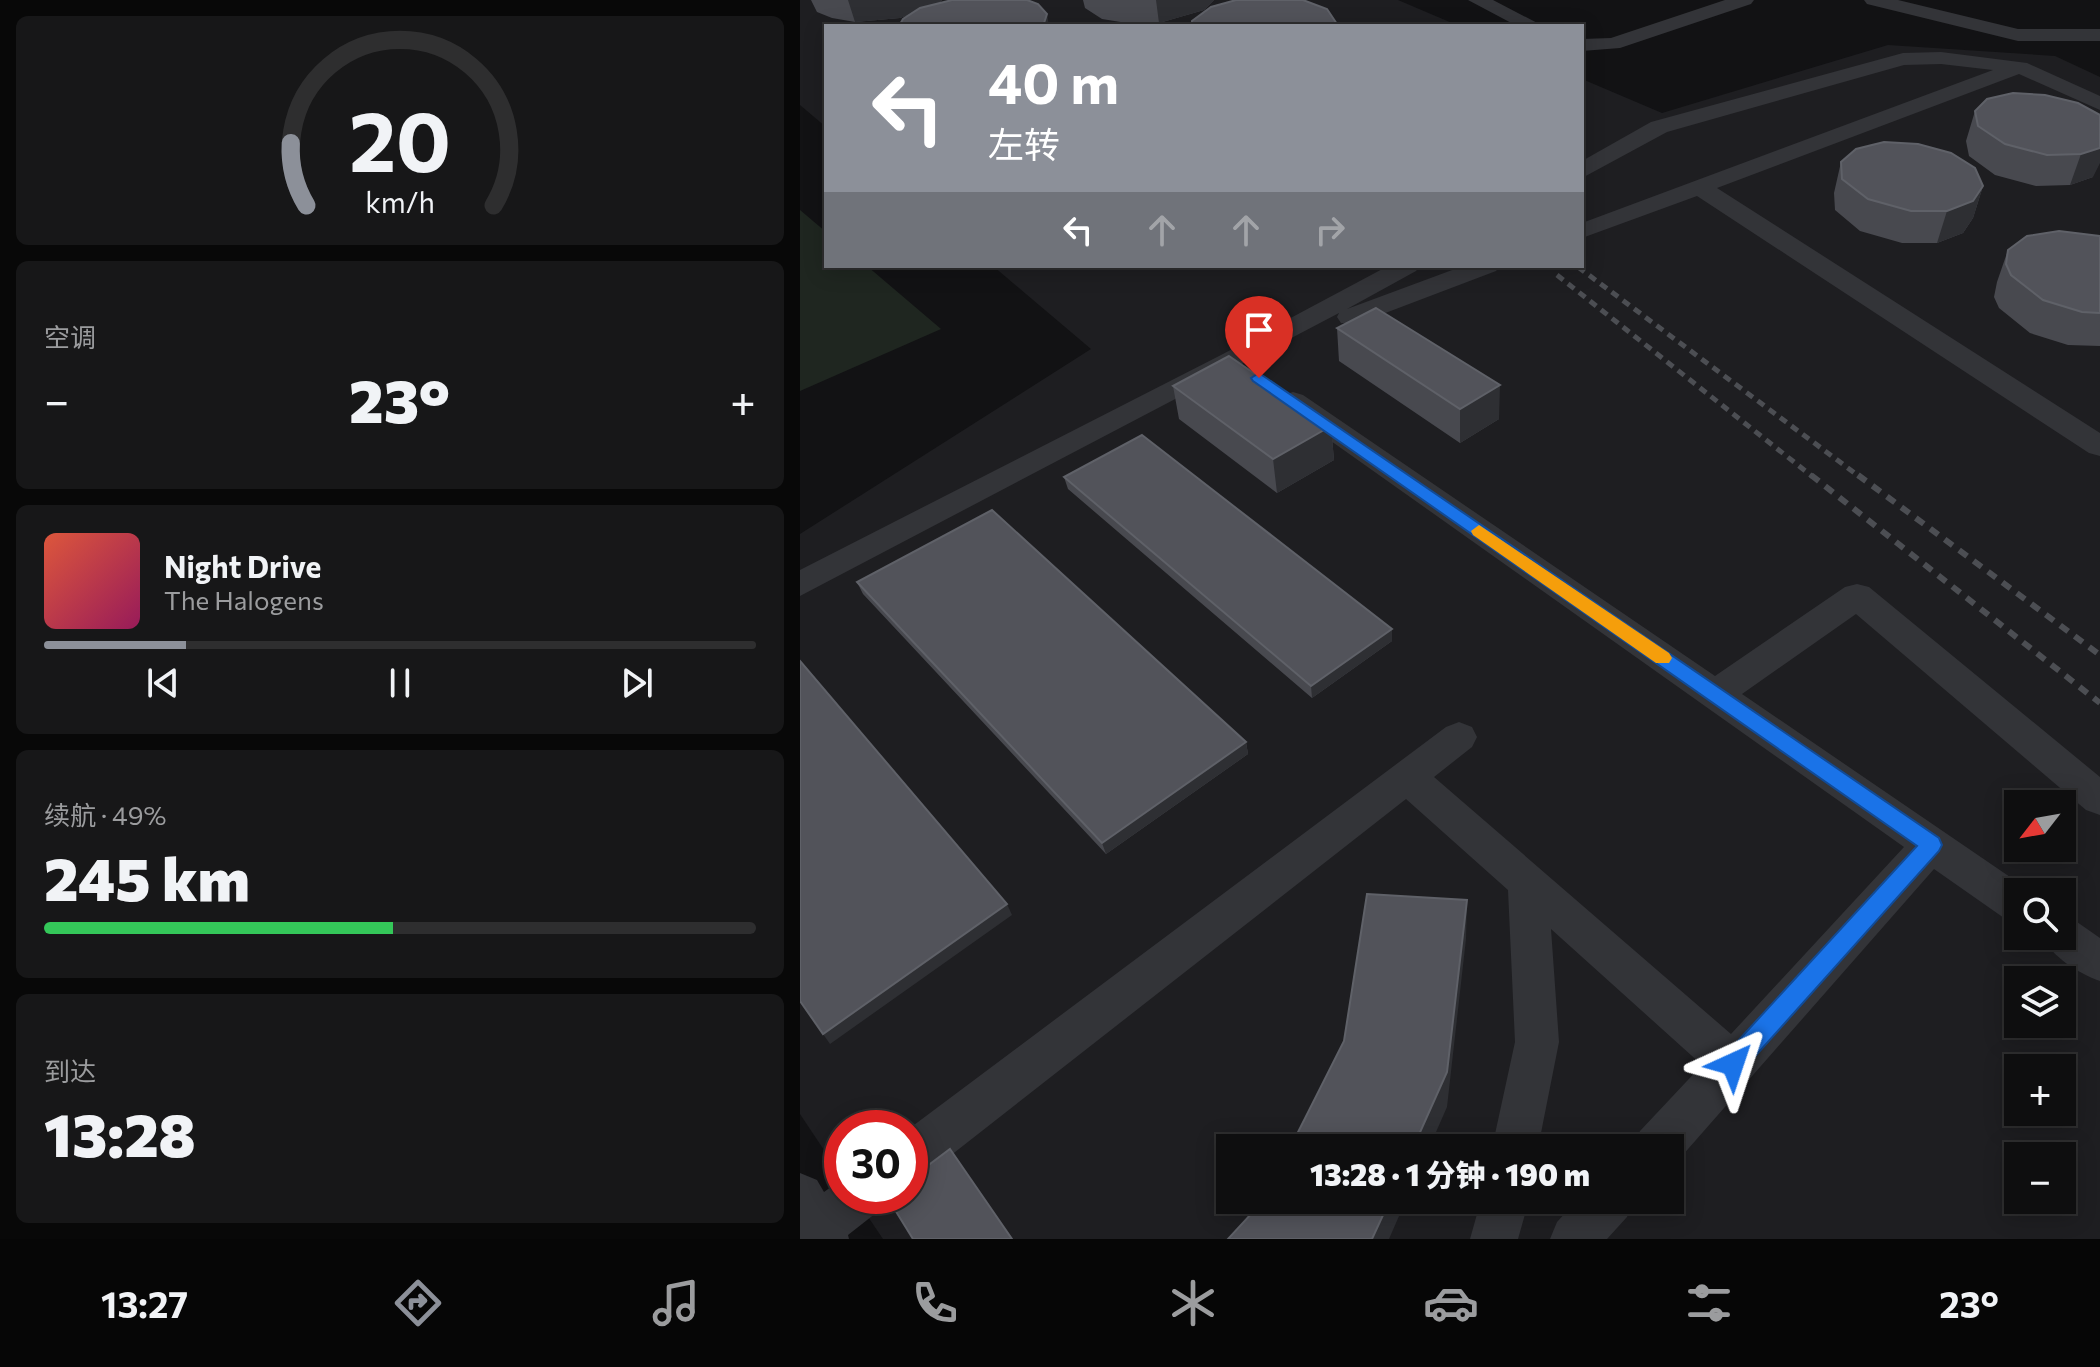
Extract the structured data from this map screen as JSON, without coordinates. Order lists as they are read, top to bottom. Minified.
{"north":"bottom left","page":{"turn":["40 m","左转"],"tile":["空调",["续航 · 49%","245 km"],["到达","13:28"]],"heat":["−","23°","+"],"song":["Night Drive","The Halogens"],"map_buttons":["+","−"],"limit":"30","trip":"13:28 · 1 分钟 · 190 m","tabs":["13:27","23°"],"gauge":["20","km/h"]}}
